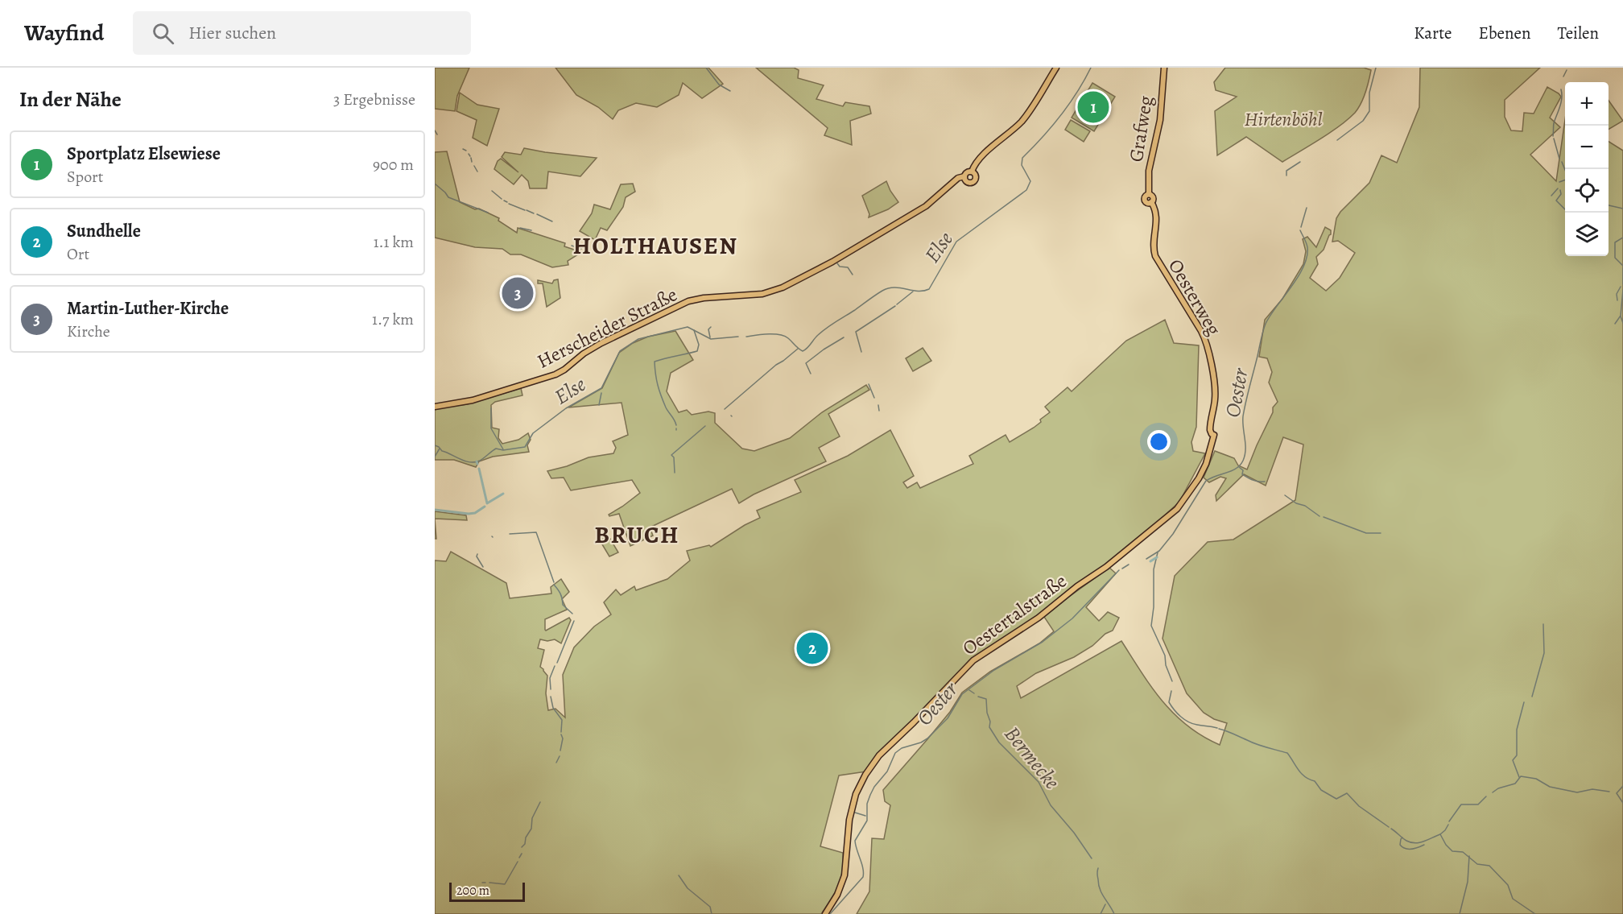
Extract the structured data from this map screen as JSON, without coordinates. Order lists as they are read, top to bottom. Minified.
{"streets":{"main road":["Grafweg","Oesterweg","Herscheider Straße","Oestertalstraße"]},"crossings":[["Grafweg","Oesterweg"],["Oesterweg","Oestertalstraße"]],"districts":["HOLTHAUSEN","BRUCH"],"water":["Else","Oester","Bermecke"],"parks":["Hirtenböhl"],"scale_bar":"200 m","page":{"header":"Wayfind","search":"Hier suchen","nav":["Karte","Ebenen","Teilen"],"heading":["In der Nähe","3 Ergebnisse"],"map_buttons":["+","−"],"pins":["1","3","2"],"list":[{"mark":"1","name":"Sportplatz Elsewiese","note":"Sport","value":"900 m"},{"mark":"2","name":"Sundhelle","note":"Ort","value":"1.1 km"},{"mark":"3","name":"Martin-Luther-Kirche","note":"Kirche","value":"1.7 km"}],"scale":"200 m"}}
